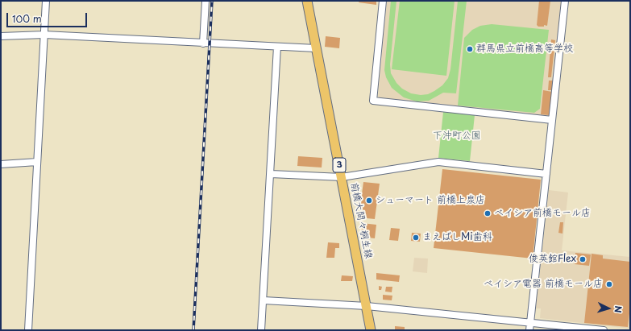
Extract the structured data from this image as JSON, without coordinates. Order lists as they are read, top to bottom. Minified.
{"streets":{"main road":["3","前橋大間々桐生線"]},"parks":["下沖町公園"],"places":["群馬県立前橋高等学校","シューマート 前橋上泉店","ベイシア前橋モール店","まえばしMi歯科","俊英館Flex","ベイシア電器 前橋モール店"],"scale_bar":"100 m","north":"right"}
